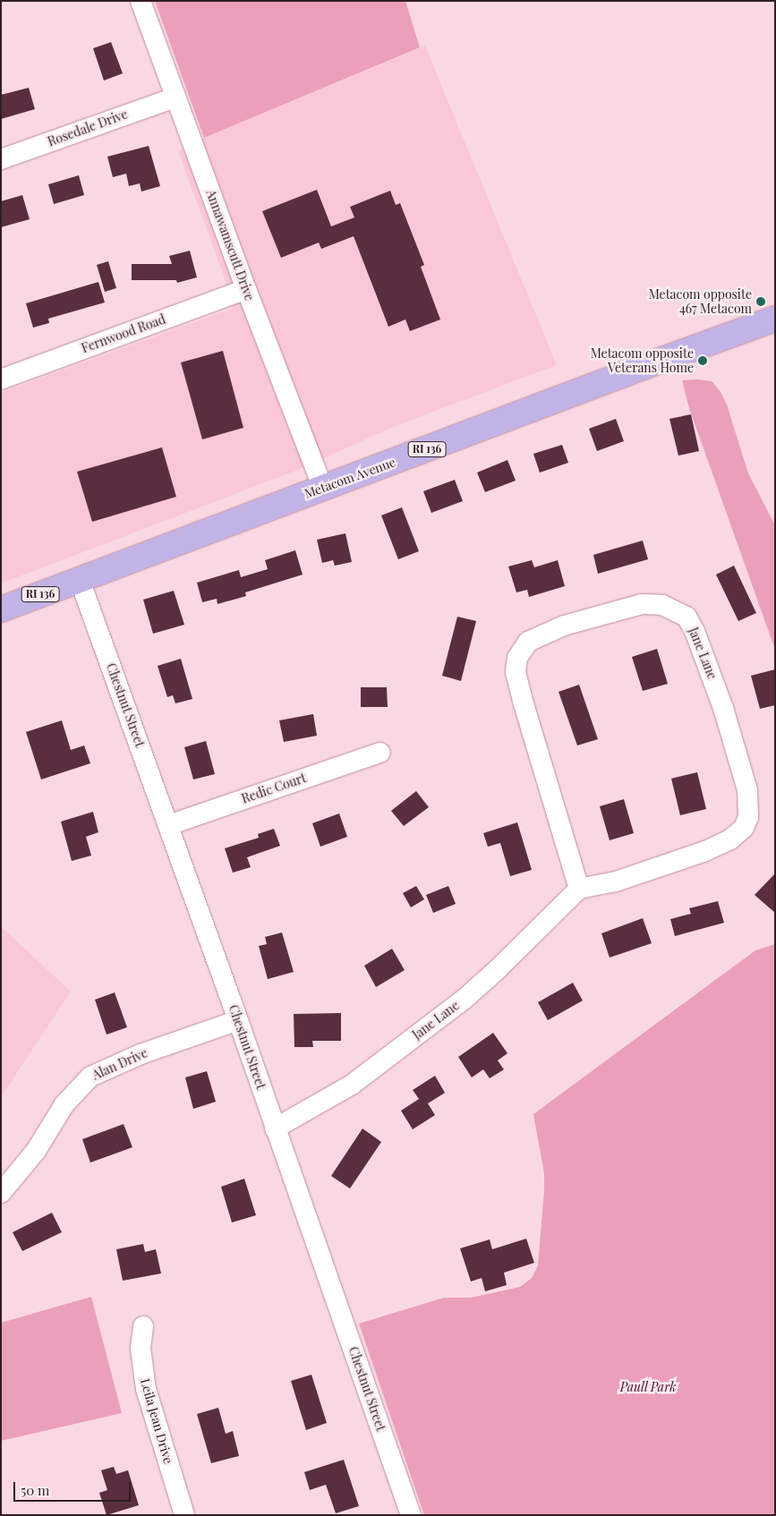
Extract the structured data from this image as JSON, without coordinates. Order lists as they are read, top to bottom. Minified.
{"streets":{"main road":["RI 136","Metacom Avenue"],"street":["Rosedale Drive","Annawamscutt Drive","Fernwood Road","Jane Lane","Chestnut Street","Redic Court","Alan Drive","Leila Jean Drive"]},"crossings":[["Rosedale Drive","Annawamscutt Drive"],["Annawamscutt Drive","Fernwood Road"],["Annawamscutt Drive","Metacom Avenue"],["Metacom Avenue","Chestnut Street"],["Jane Lane","Chestnut Street"],["Chestnut Street","Redic Court"],["Chestnut Street","Alan Drive"]],"parks":["Paull Park"],"places":["Metacom opposite 467 Metacom","Metacom opposite Veterans Home"],"scale_bar":"50 m"}
